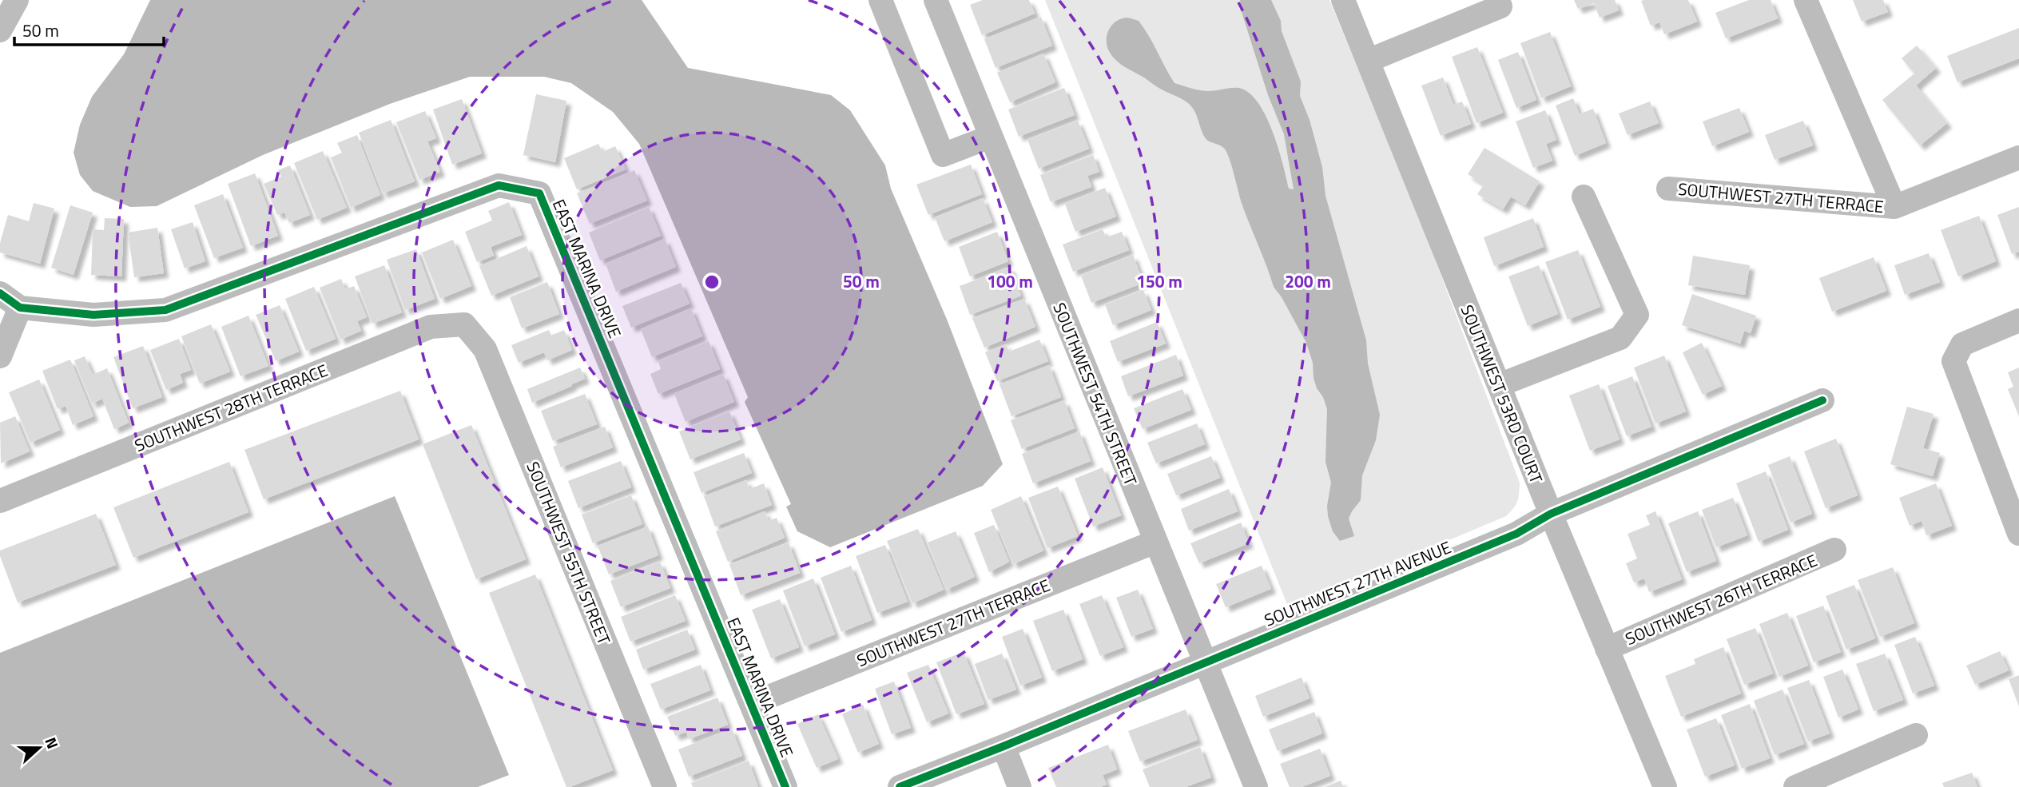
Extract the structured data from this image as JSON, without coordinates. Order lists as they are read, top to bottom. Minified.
{"streets":{"street":["SOUTHWEST 27TH TERRACE","EAST MARINA DRIVE","SOUTHWEST 54TH STREET","SOUTHWEST 53RD COURT","SOUTHWEST 28TH TERRACE","SOUTHWEST 55TH STREET","SOUTHWEST 27TH AVENUE","SOUTHWEST 26TH TERRACE"]},"crossings":[["SOUTHWEST 27TH TERRACE","EAST MARINA DRIVE"],["SOUTHWEST 27TH TERRACE","SOUTHWEST 54TH STREET"],["SOUTHWEST 54TH STREET","SOUTHWEST 27TH AVENUE"],["SOUTHWEST 53RD COURT","SOUTHWEST 27TH AVENUE"],["SOUTHWEST 53RD COURT","SOUTHWEST 26TH TERRACE"],["SOUTHWEST 28TH TERRACE","SOUTHWEST 55TH STREET"]],"scale_bar":"50 m","north":"right","rings":["50 m","100 m","150 m","200 m"]}
